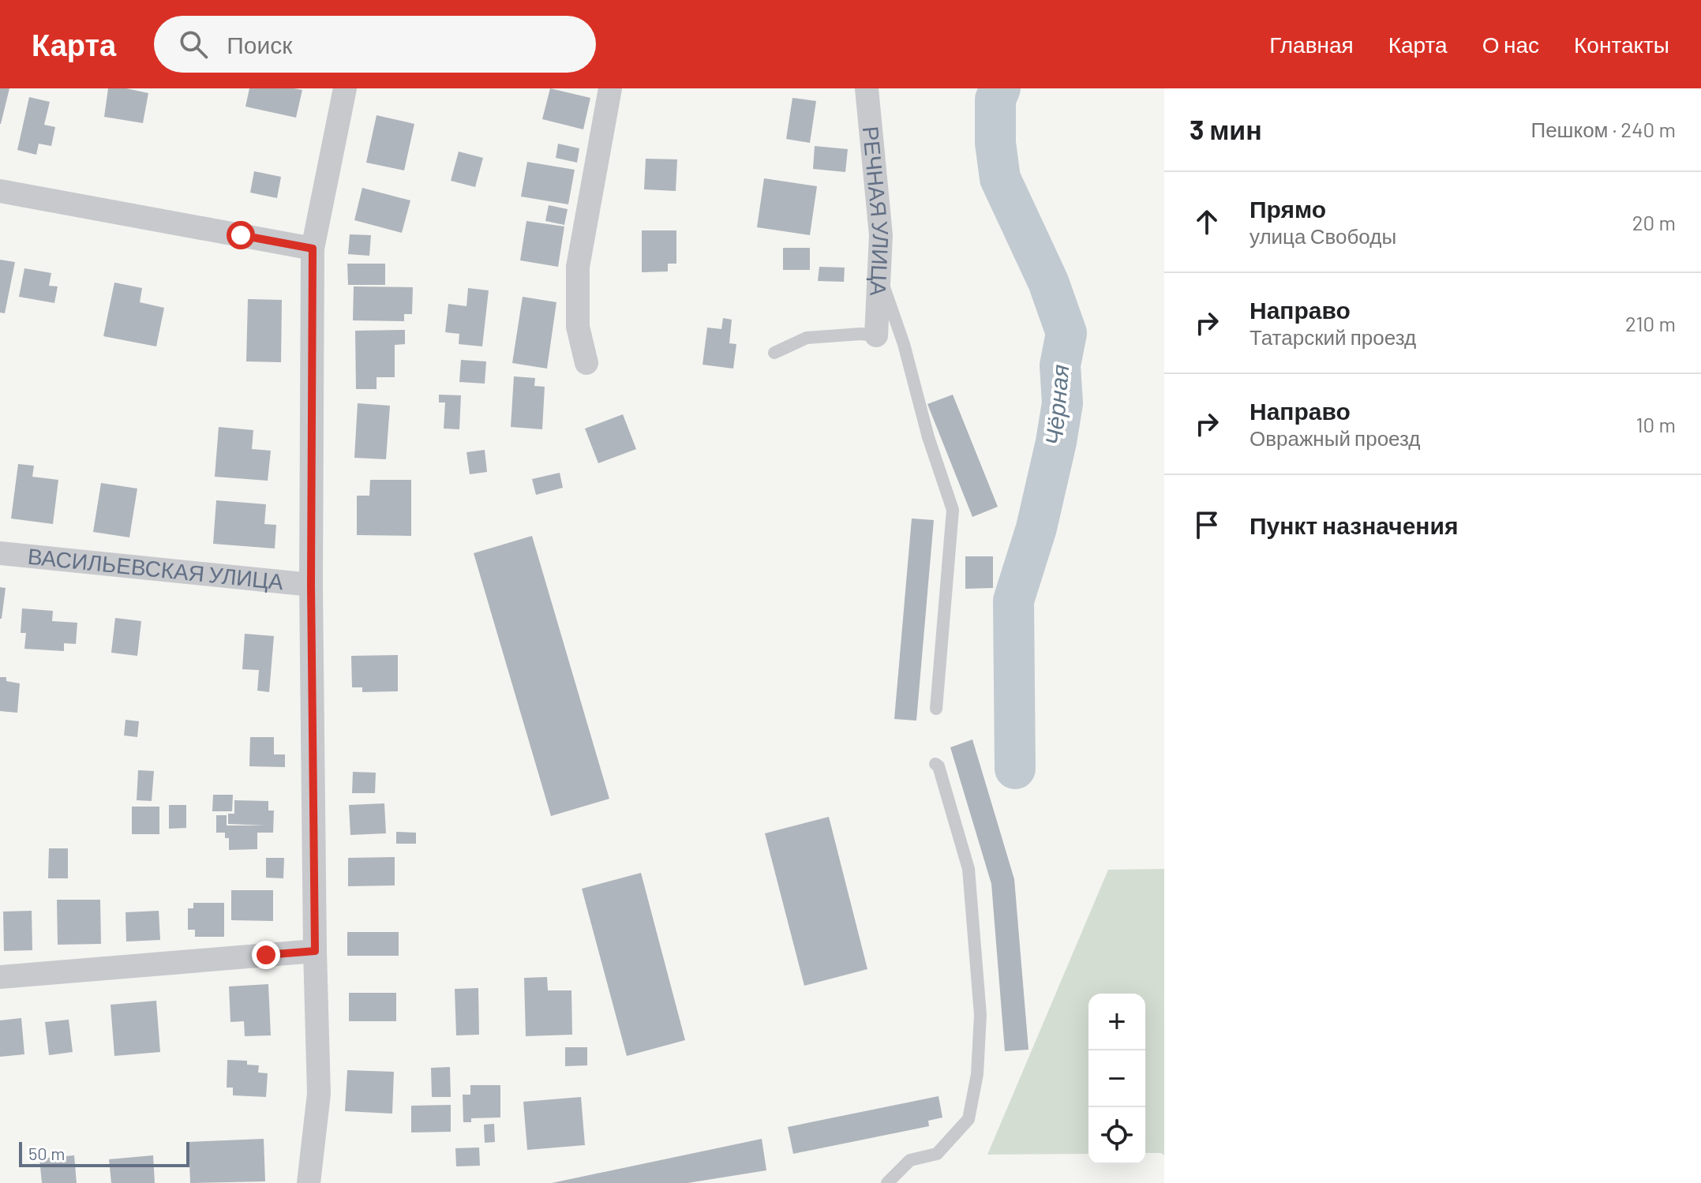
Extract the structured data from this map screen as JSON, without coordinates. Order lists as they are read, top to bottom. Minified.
{"streets":{"street":["РЕЧНАЯ УЛИЦА","ВАСИЛЬЕВСКАЯ УЛИЦА"]},"water":["Чёрная"],"scale_bar":"50 m","page":{"header":"Карта","search":"Поиск","nav":["Главная","Карта","О нас","Контакты"],"heading":["3 мин","Пешком · 240 m"],"list":[["Прямо","улица Свободы","20 m"],["Направо","Татарский проезд","210 m"],["Направо","Овражный проезд","10 m"],"Пункт назначения"],"map_buttons":["+","−"],"scale":"50 m"}}
